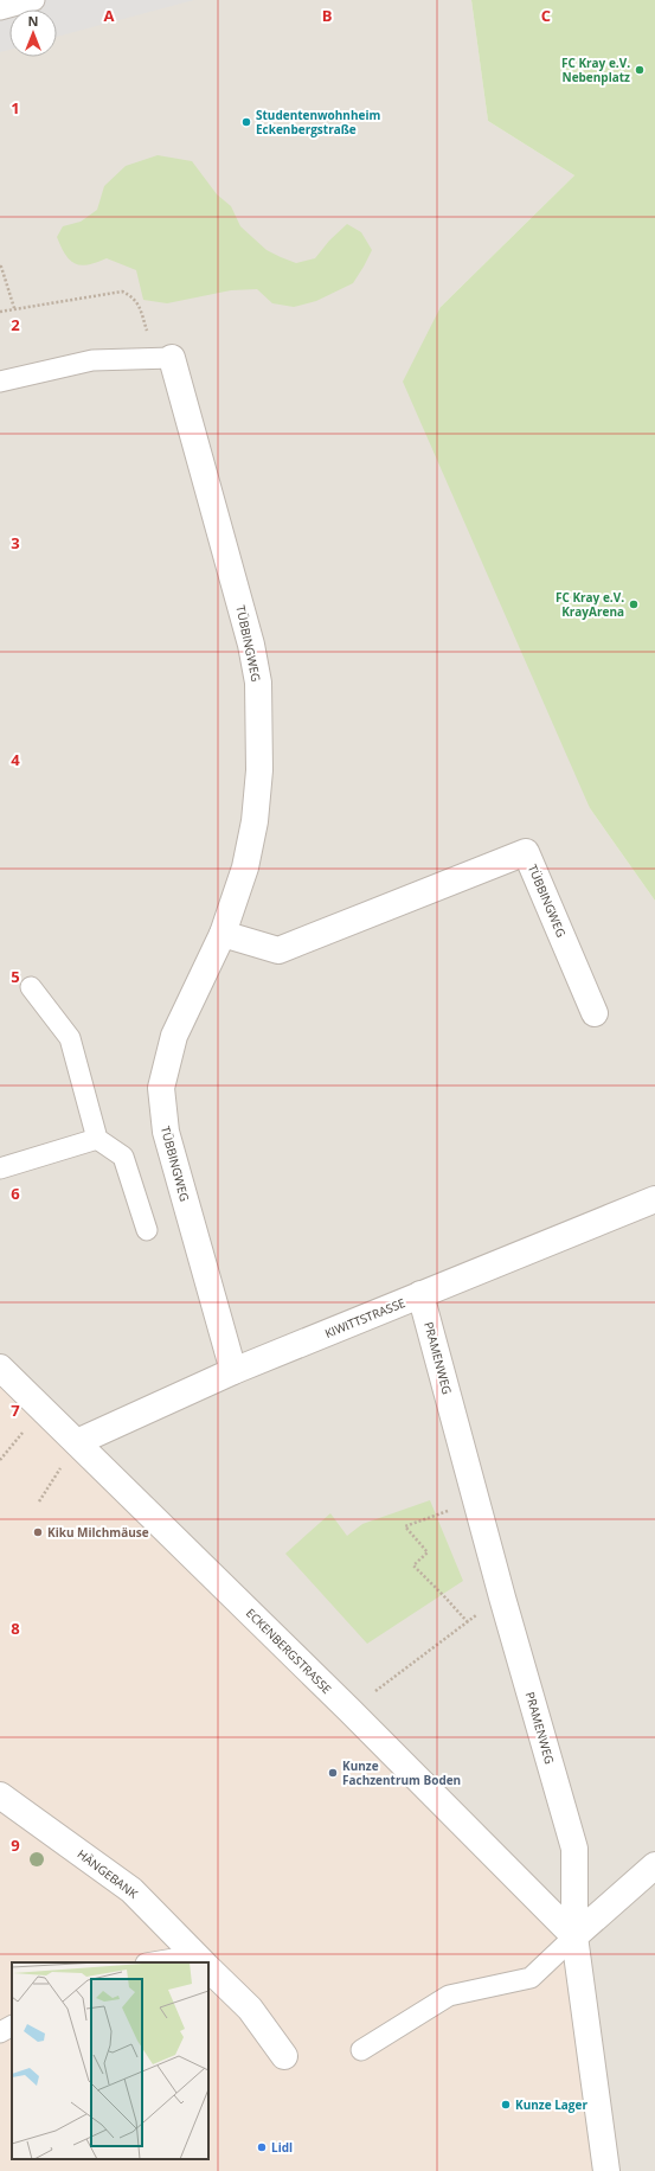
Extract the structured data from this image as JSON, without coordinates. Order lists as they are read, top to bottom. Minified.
{"streets":{"street":["TÜBBINGWEG","KIWITTSTRASSE","PRAMENWEG","ECKENBERGSTRASSE","HÄNGEBANK"]},"crossings":[["TÜBBINGWEG","KIWITTSTRASSE"],["KIWITTSTRASSE","PRAMENWEG"],["KIWITTSTRASSE","ECKENBERGSTRASSE"],["PRAMENWEG","ECKENBERGSTRASSE"]],"places":["FC Kray e.V. Nebenplatz","Studentenwohnheim Eckenbergstraße","FC Kray e.V. KrayArena","Kiku Milchmäuse","Kunze Fachzentrum Boden","Kunze Lager","Lidl"],"north":"top","grid":{"columns":["A","B","C"],"rows":["1","2","3","4","5","6","7","8","9"]}}
